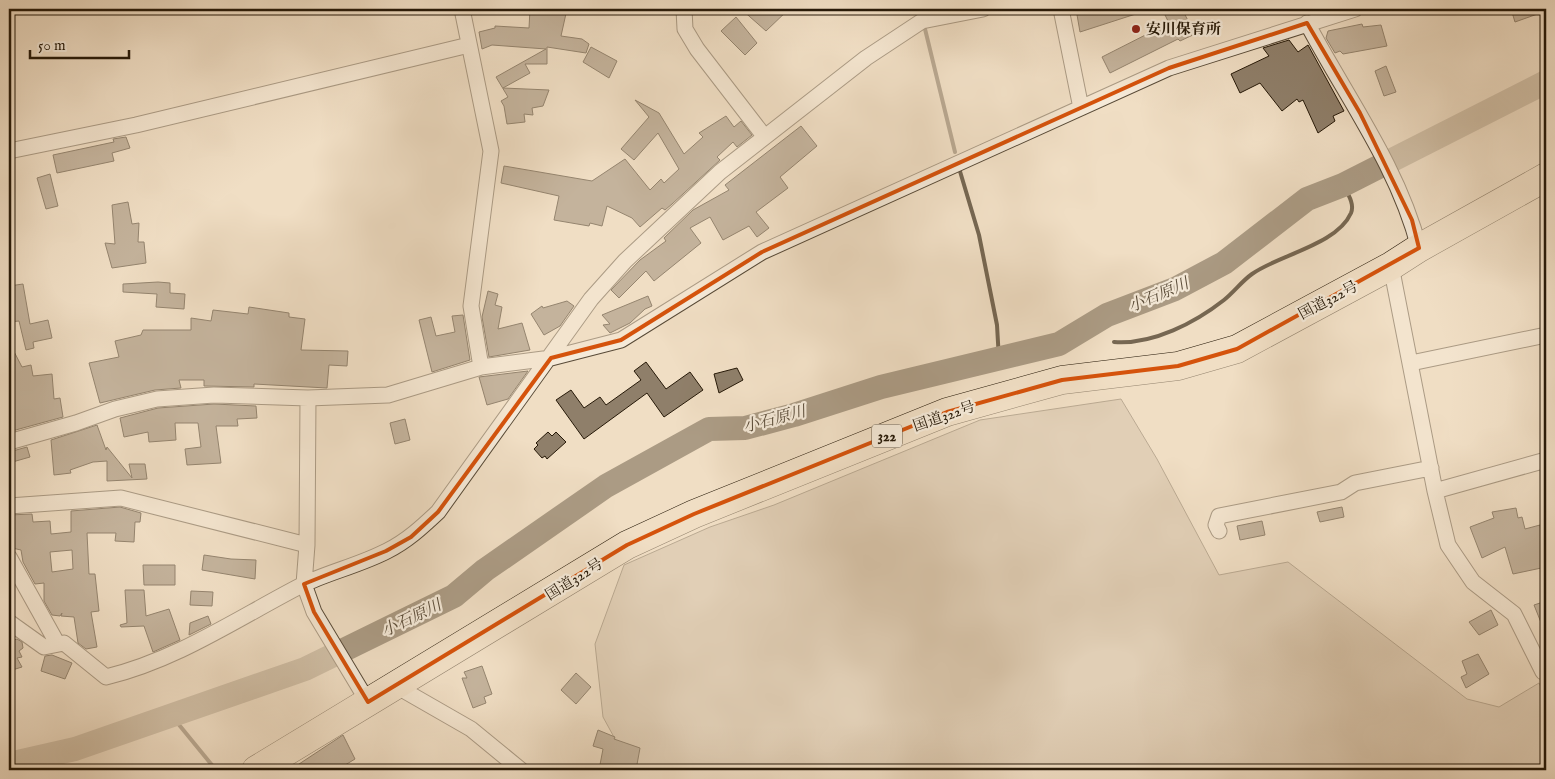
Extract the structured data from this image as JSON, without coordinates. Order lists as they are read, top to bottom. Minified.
{"streets":{"highway":["国道322号","322"]},"water":["小石原川"],"places":["安川保育所"],"scale_bar":"50 m"}
